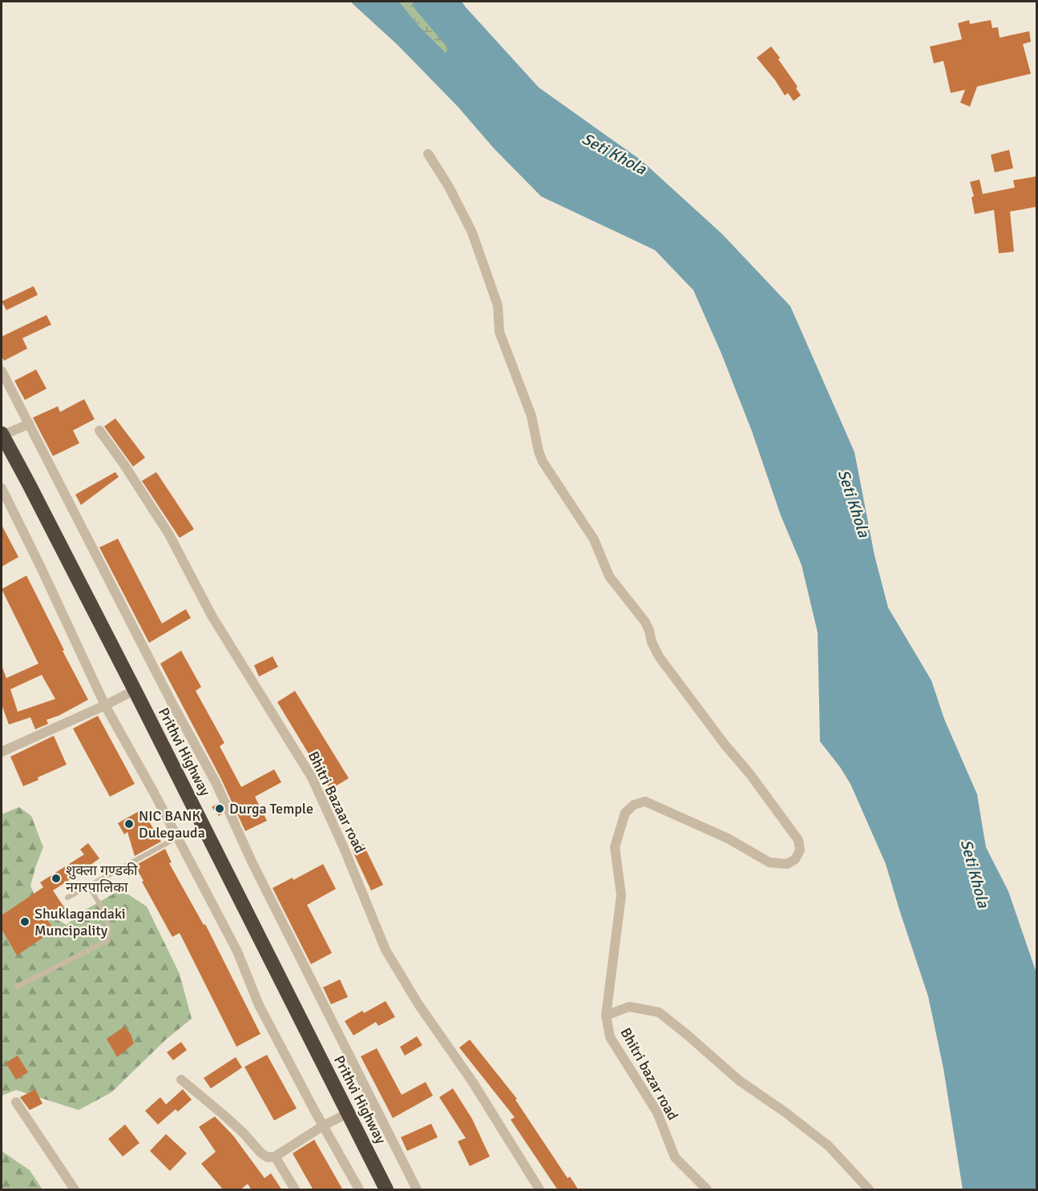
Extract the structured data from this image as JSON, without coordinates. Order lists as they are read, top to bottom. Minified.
{"streets":{"highway":["Prithvi Highway"],"street":["Bhitri Bazaar road","Bhitri bazar road"]},"water":["Seti Khola"],"places":["Durga Temple","NIC BANK Dulegauda","शुक्ला गण्डकी नगरपालिका","Shuklagandaki Muncipality"]}
